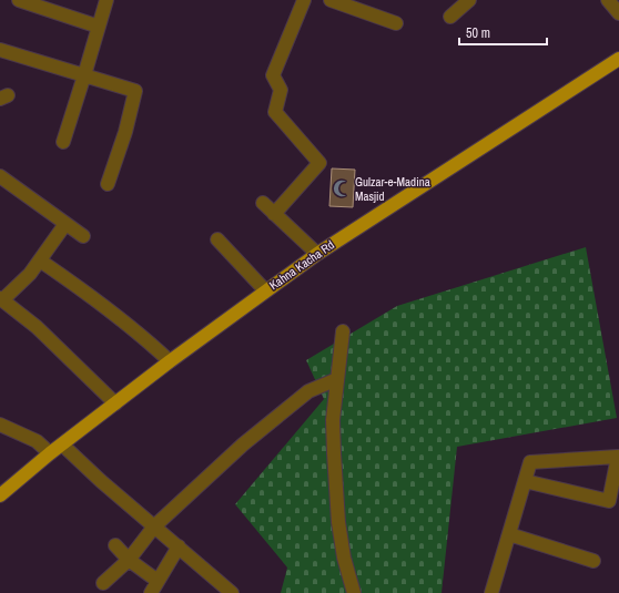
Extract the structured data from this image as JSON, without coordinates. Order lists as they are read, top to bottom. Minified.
{"streets":{"main road":["Kahna Kacha Rd"]},"places":{"mosque":["Gulzar-e-Madina Masjid"]},"scale_bar":"50 m"}
